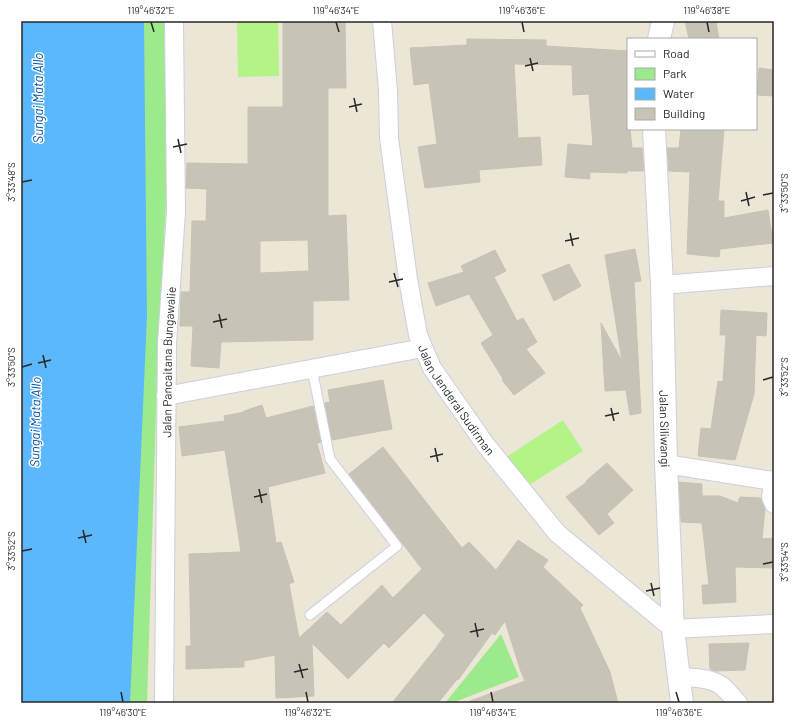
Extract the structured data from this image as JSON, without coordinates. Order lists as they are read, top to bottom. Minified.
{"streets":{"main road":["Jalan Siliwangi"],"street":["Jalan Pancaitana Bungawalie","Jalan Jenderal Sudirman"]},"crossings":[["Jalan Jenderal Sudirman","Jalan Siliwangi"]],"water":["Sungai Mata Allo"],"legend":["Road","Park","Water","Building"],"coordinates":["119°46'32\"E","119°46'34\"E","119°46'36\"E","119°46'38\"E","3°33'48\"S","3°33'50\"S","3°33'52\"S","3°33'54\"S","119°46'30\"E"]}
